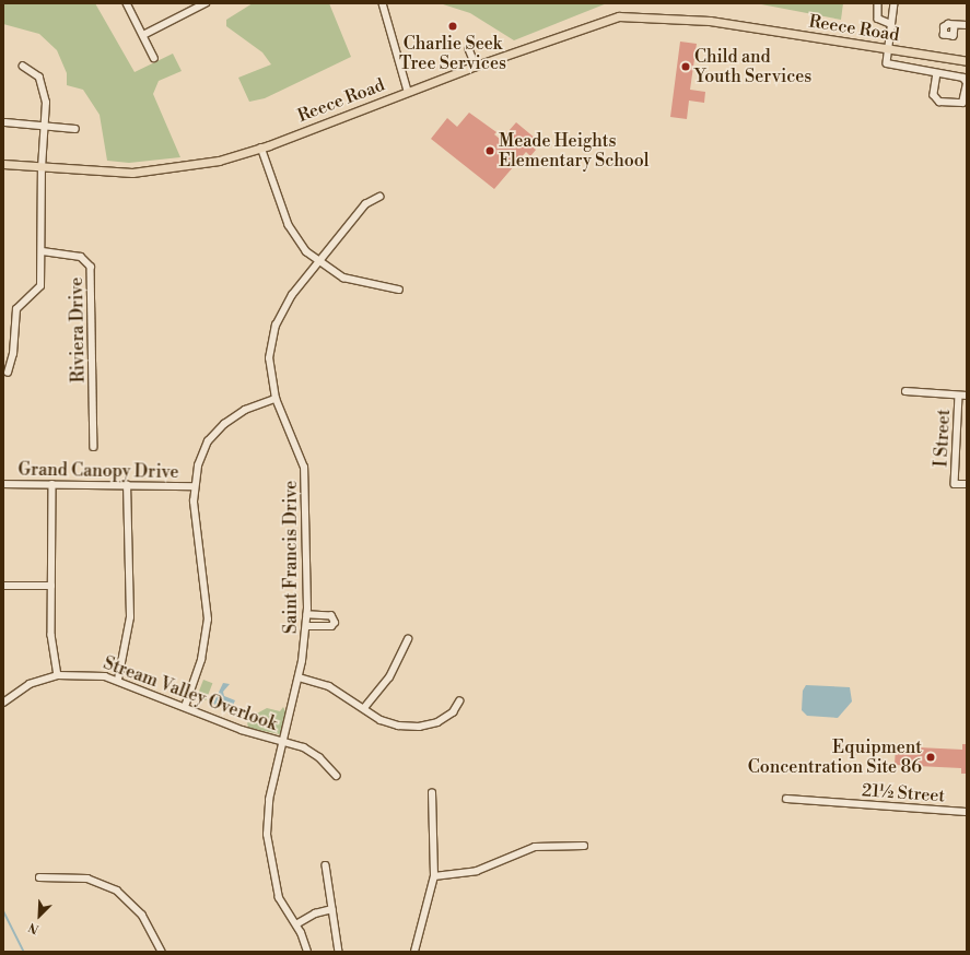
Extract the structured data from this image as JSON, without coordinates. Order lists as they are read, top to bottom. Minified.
{"streets":{"main road":["Reece Road"],"street":["Riviera Drive","I Street","Grand Canopy Drive","Saint Francis Drive","Stream Valley Overlook","21½ Street"]},"crossings":[["Saint Francis Drive","Stream Valley Overlook"]],"places":["Charlie Seek Tree Services","Child and Youth Services","Meade Heights Elementary School","Equipment Concentration Site 86"],"north":"bottom left"}
